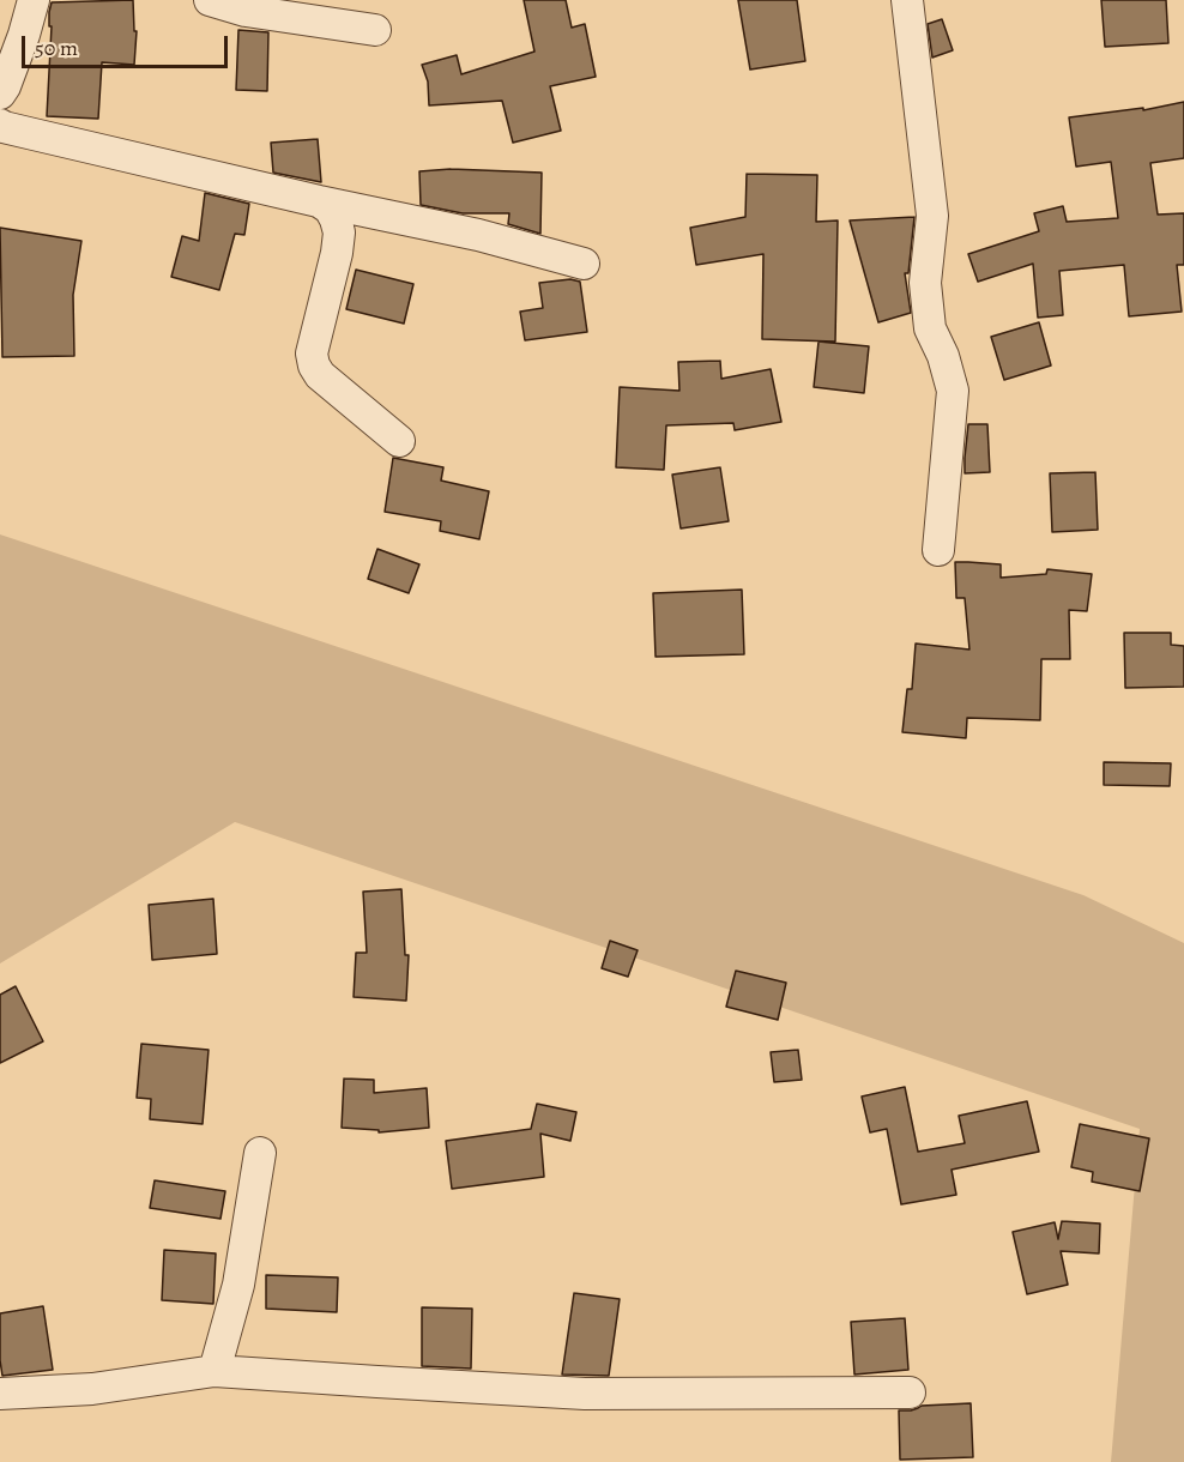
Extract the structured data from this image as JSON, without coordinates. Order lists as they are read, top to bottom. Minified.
{"scale_bar":"50 m"}
